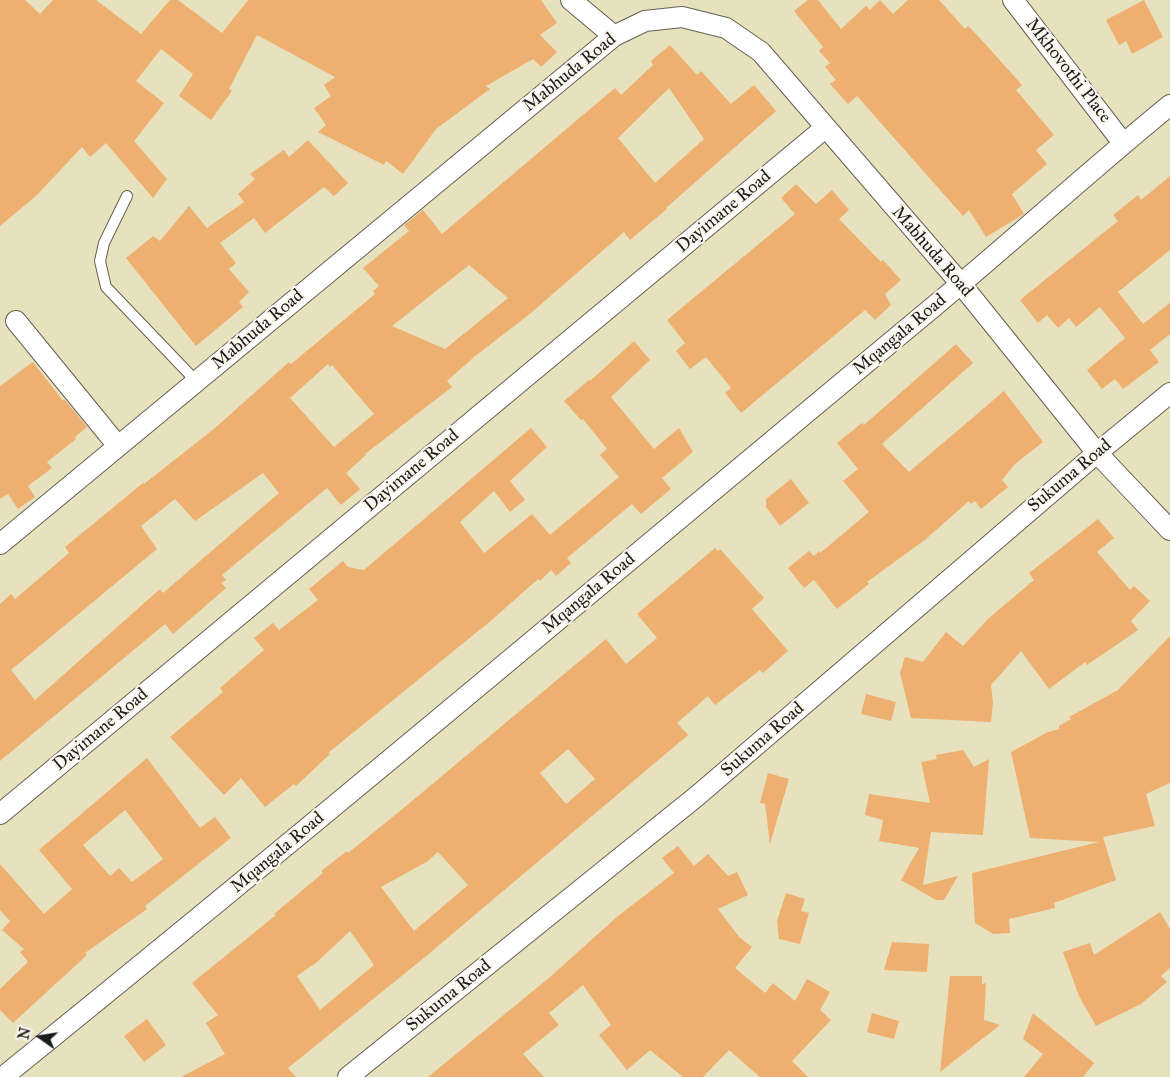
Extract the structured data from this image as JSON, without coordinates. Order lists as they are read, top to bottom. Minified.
{"streets":{"street":["Mkhovothi Place","Mabhuda Road","Dayimane Road","Mqangala Road","Sukuma Road"]},"crossings":[["Mkhovothi Place","Mqangala Road"],["Mabhuda Road","Dayimane Road"],["Mabhuda Road","Mqangala Road"],["Mabhuda Road","Sukuma Road"]],"north":"left"}
